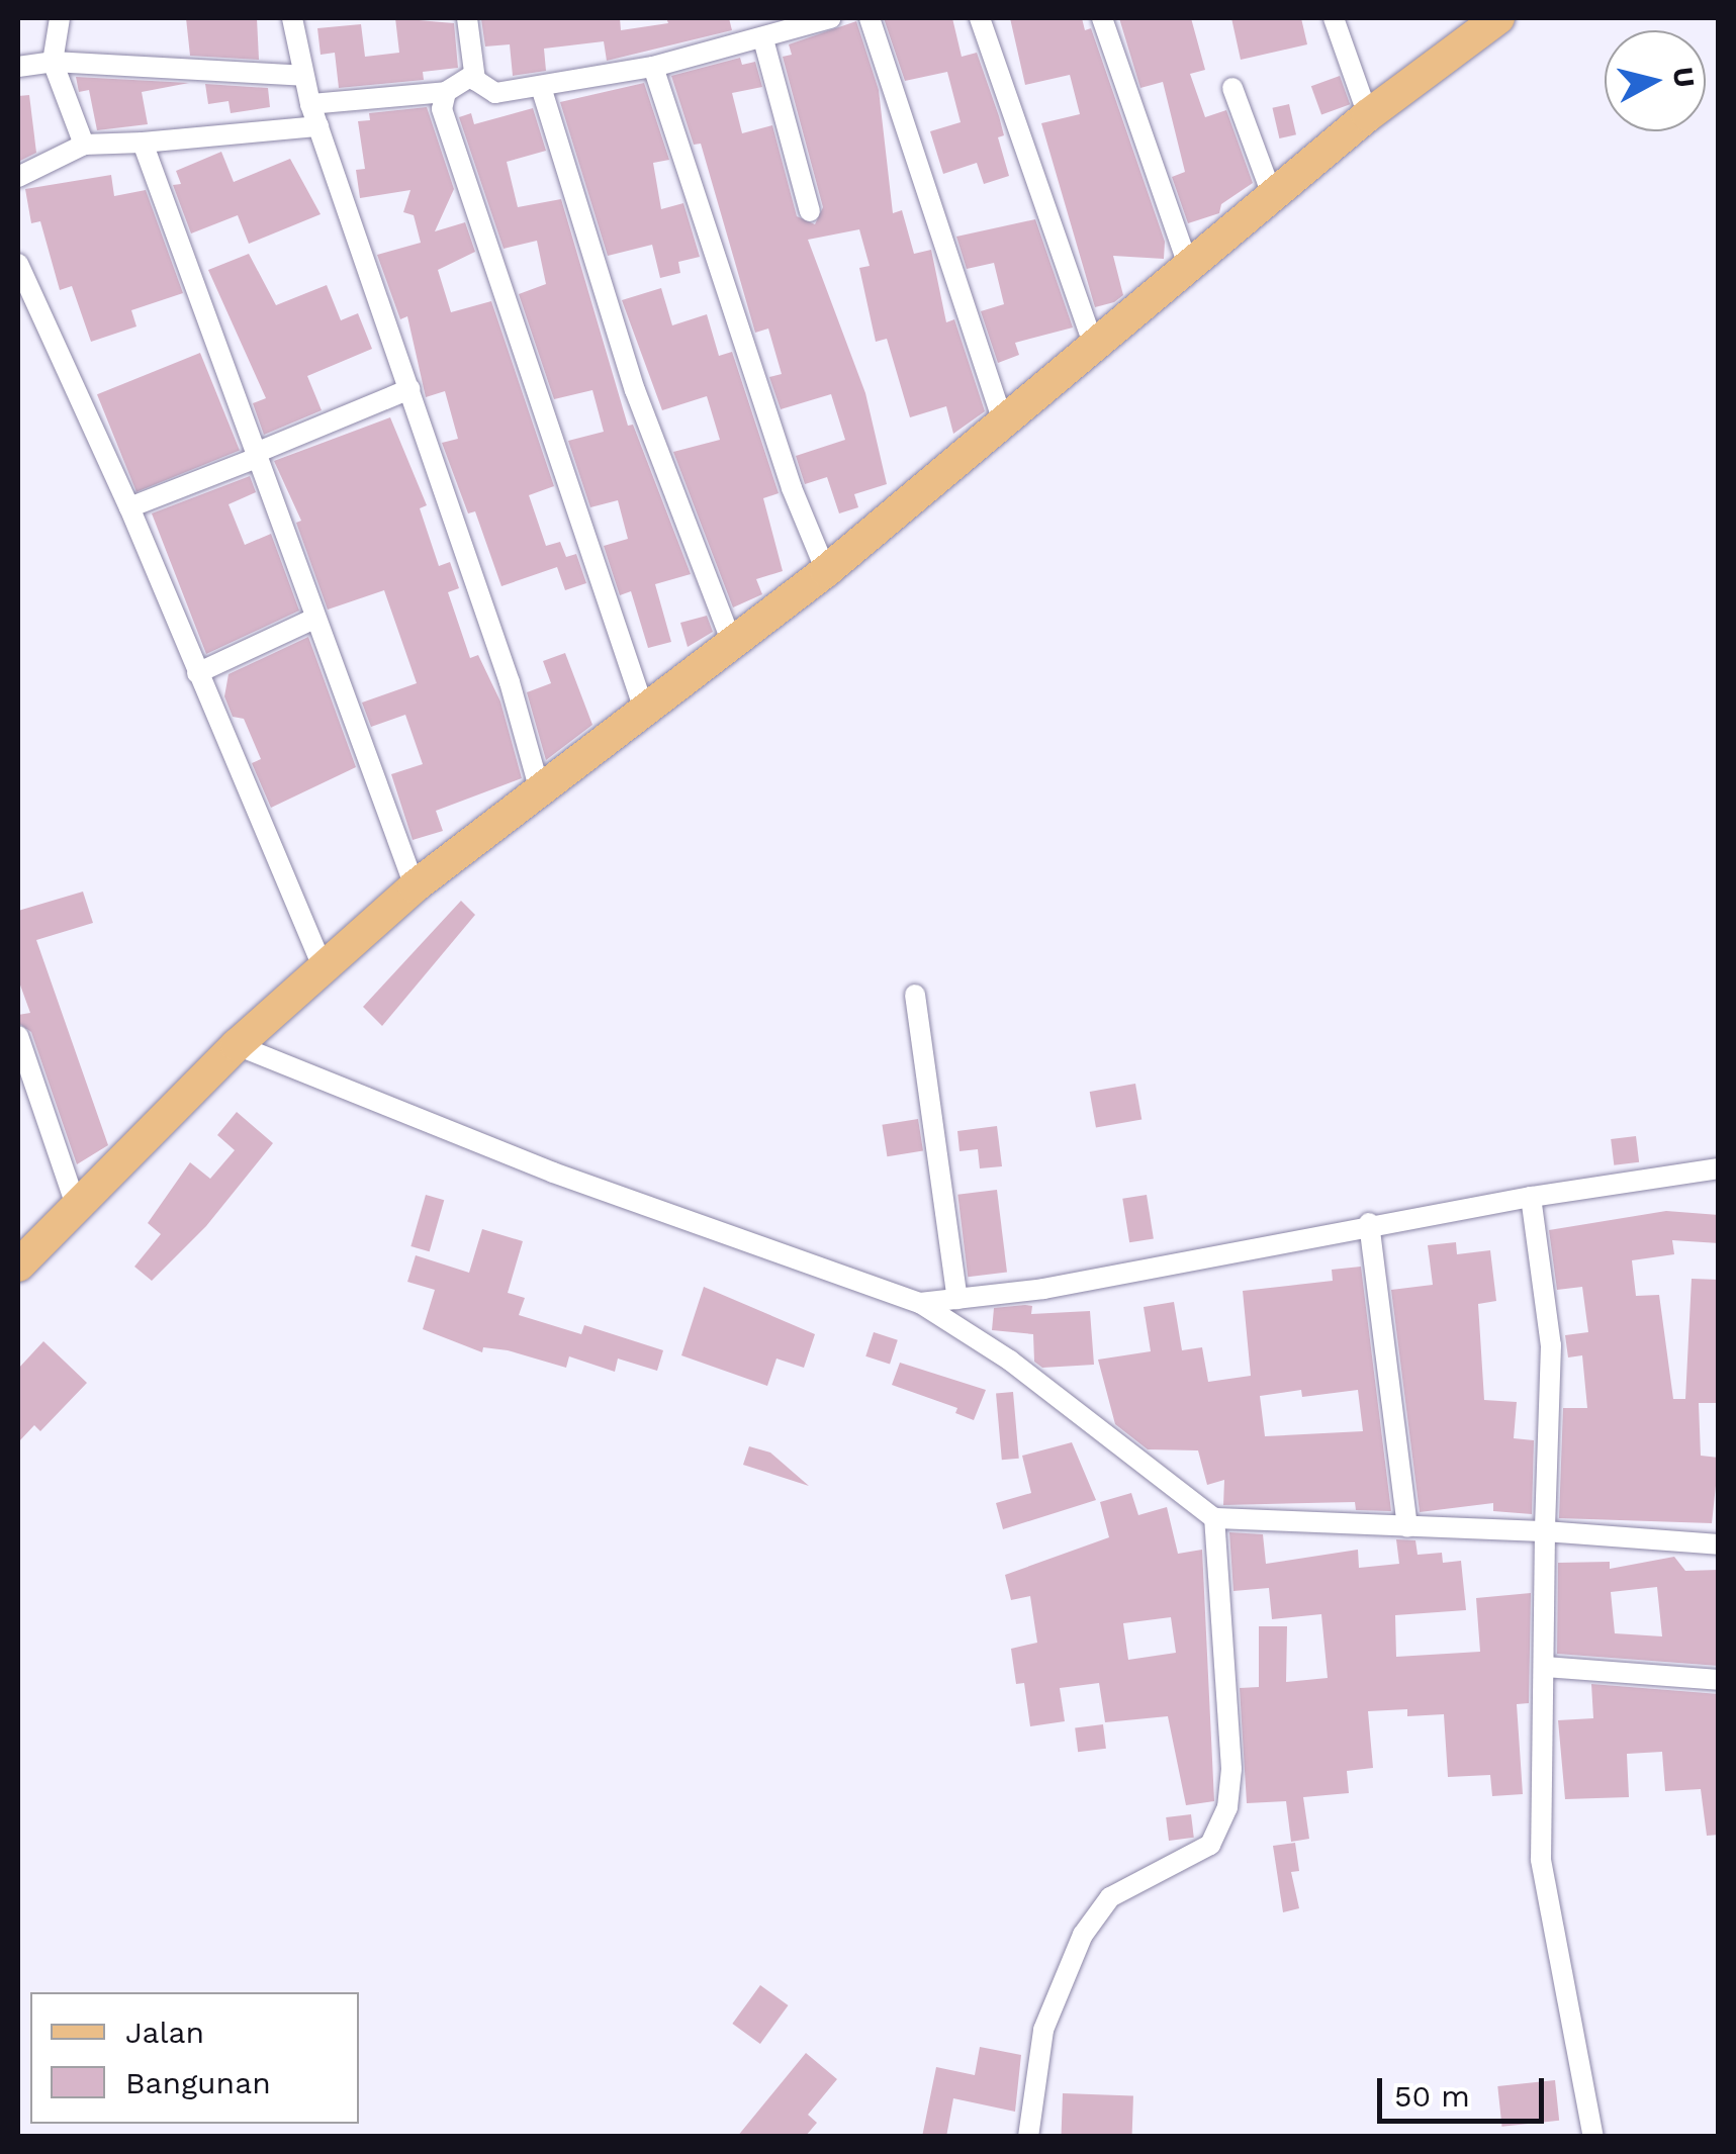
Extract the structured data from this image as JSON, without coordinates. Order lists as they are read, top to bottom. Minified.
{"legend":["Jalan","Bangunan"],"scale_bar":"50 m","north":"right"}
